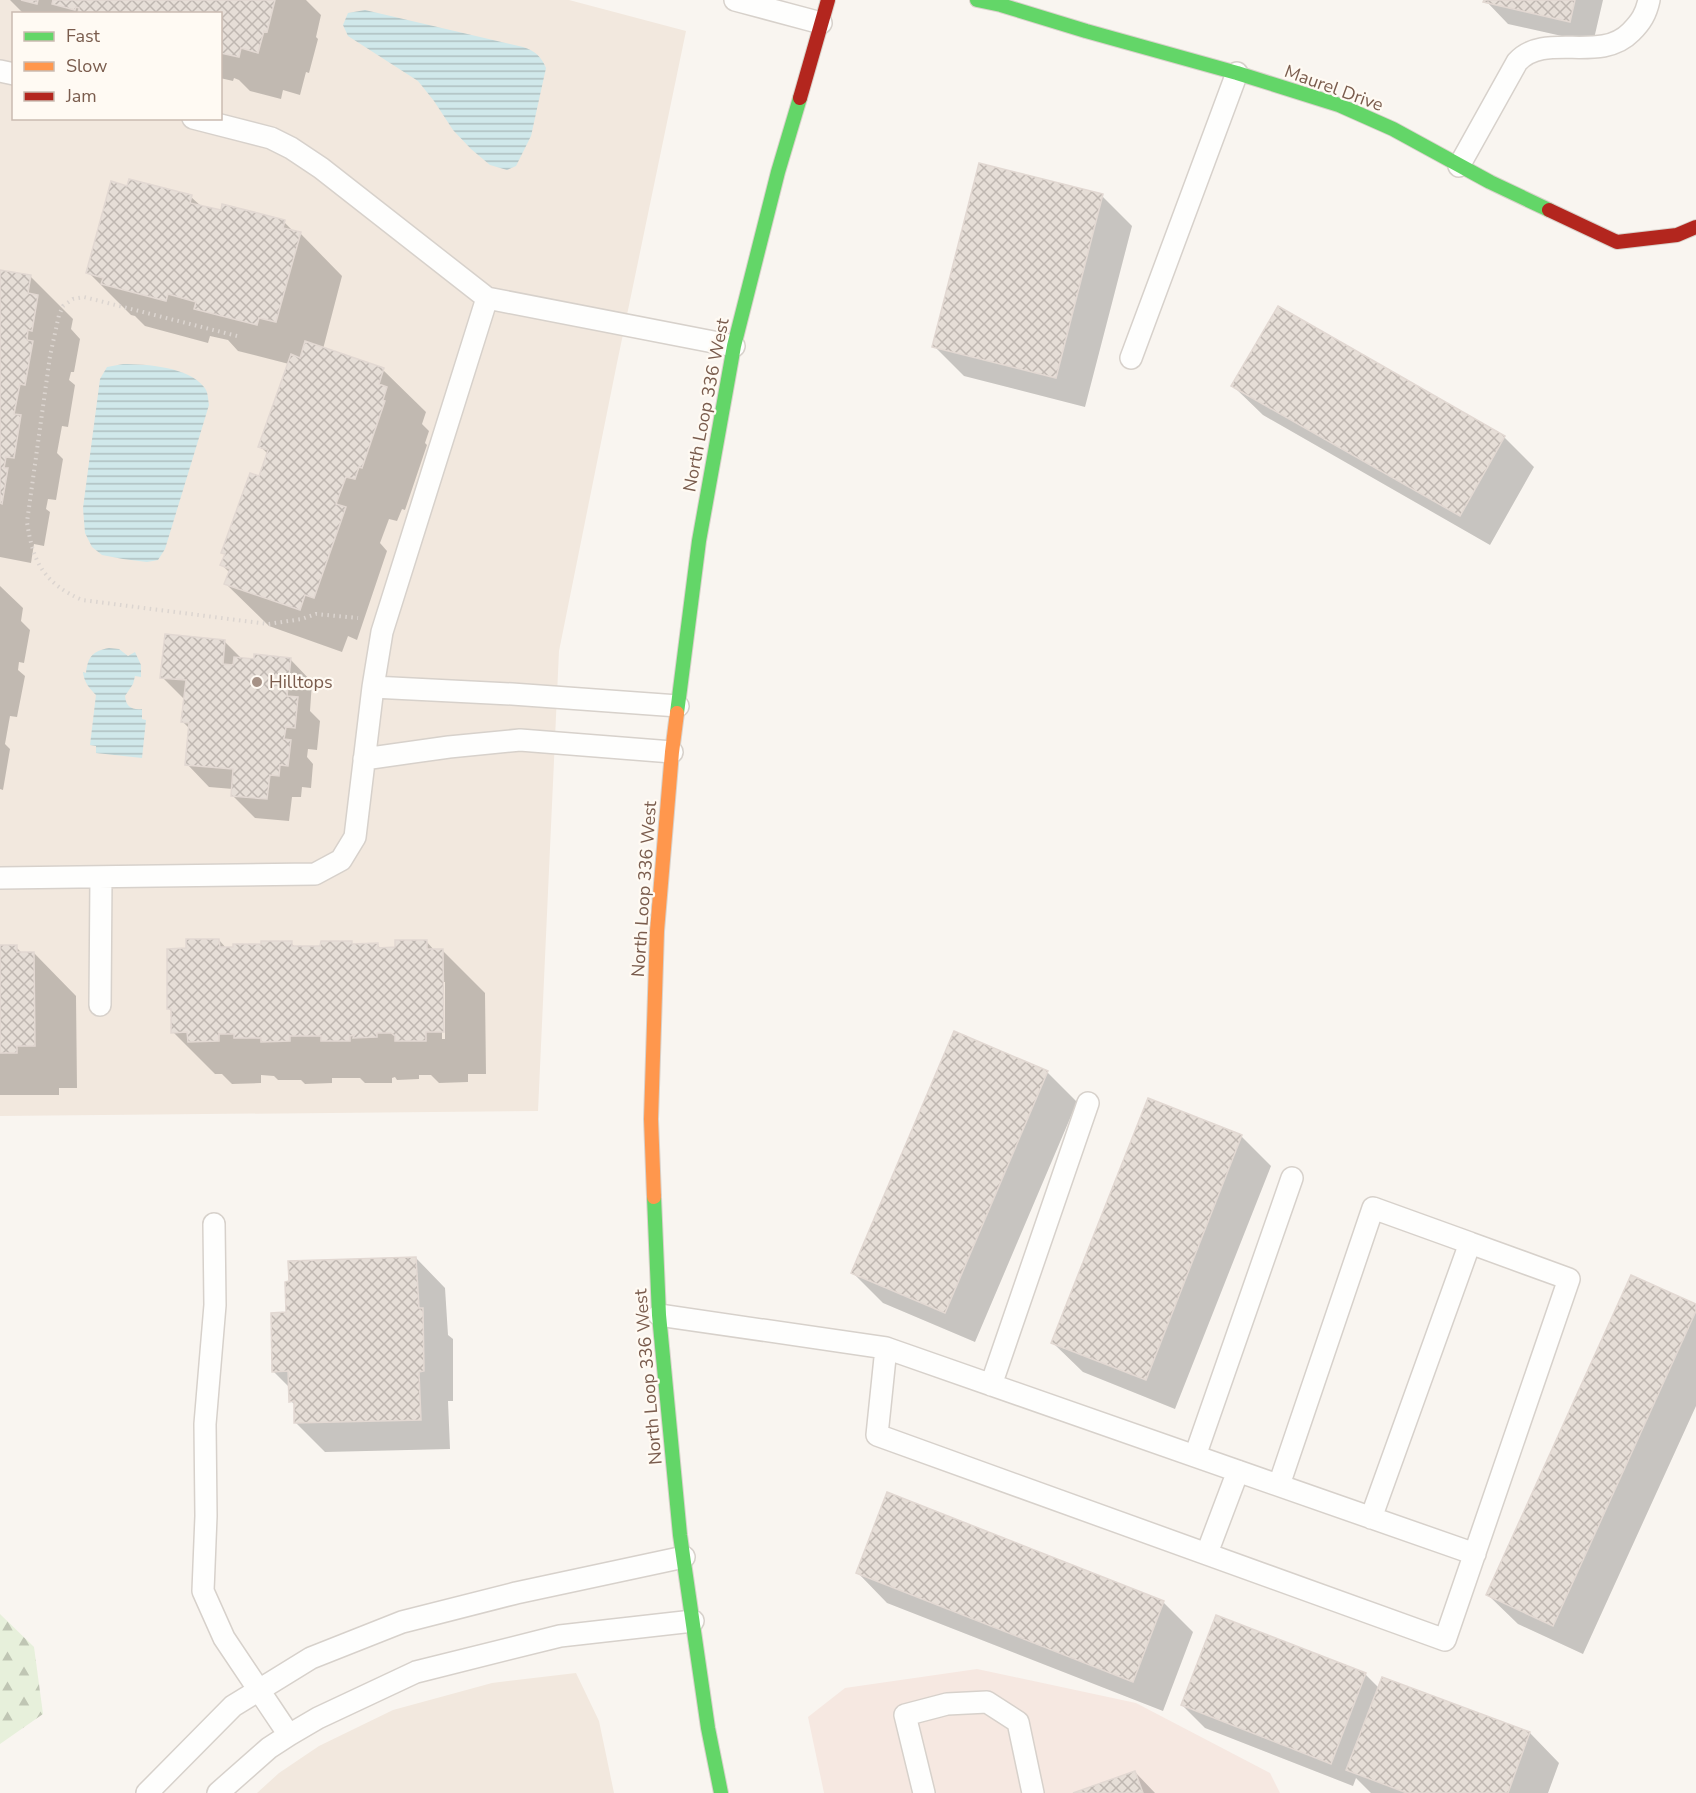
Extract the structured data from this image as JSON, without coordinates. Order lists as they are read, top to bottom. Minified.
{"streets":{"main road":["Maurel Drive","North Loop 336 West"]},"places":["Hilltops"],"legend":["Fast","Slow","Jam"]}
